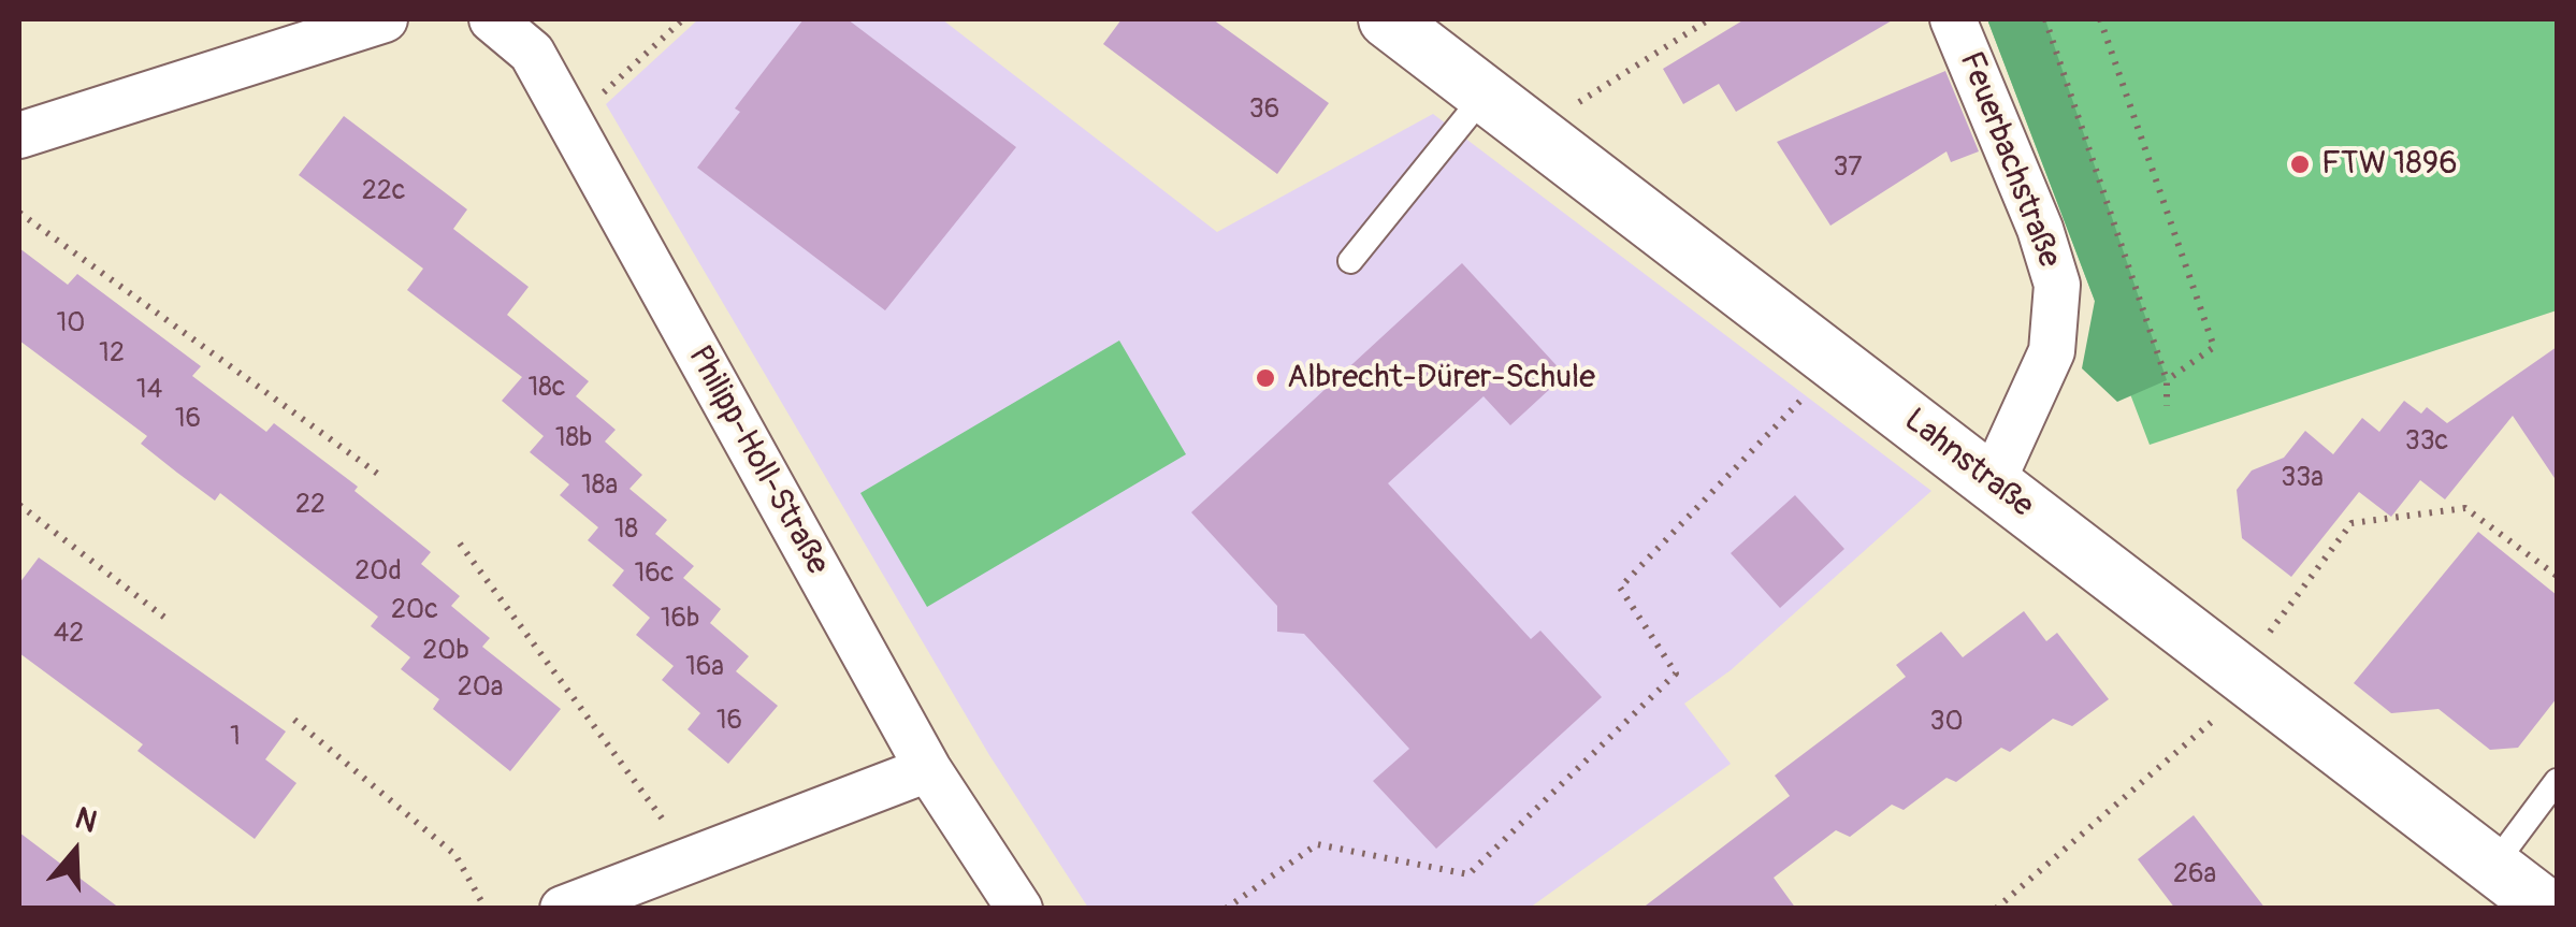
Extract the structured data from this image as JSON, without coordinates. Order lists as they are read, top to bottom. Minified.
{"streets":{"street":["Feuerbachstraße","Philipp-Holl-Straße","Lahnstraße"]},"crossings":[["Feuerbachstraße","Lahnstraße"]],"places":["FTW 1896","Albrecht-Dürer-Schule"],"house_numbers":["36","37","22c","10","12","18c","14","16","18b","33c","33a","18a","22","18","20d","16c","20c","16b","42","20b","16a","20a","16","30","1","26a"],"north":"top"}
